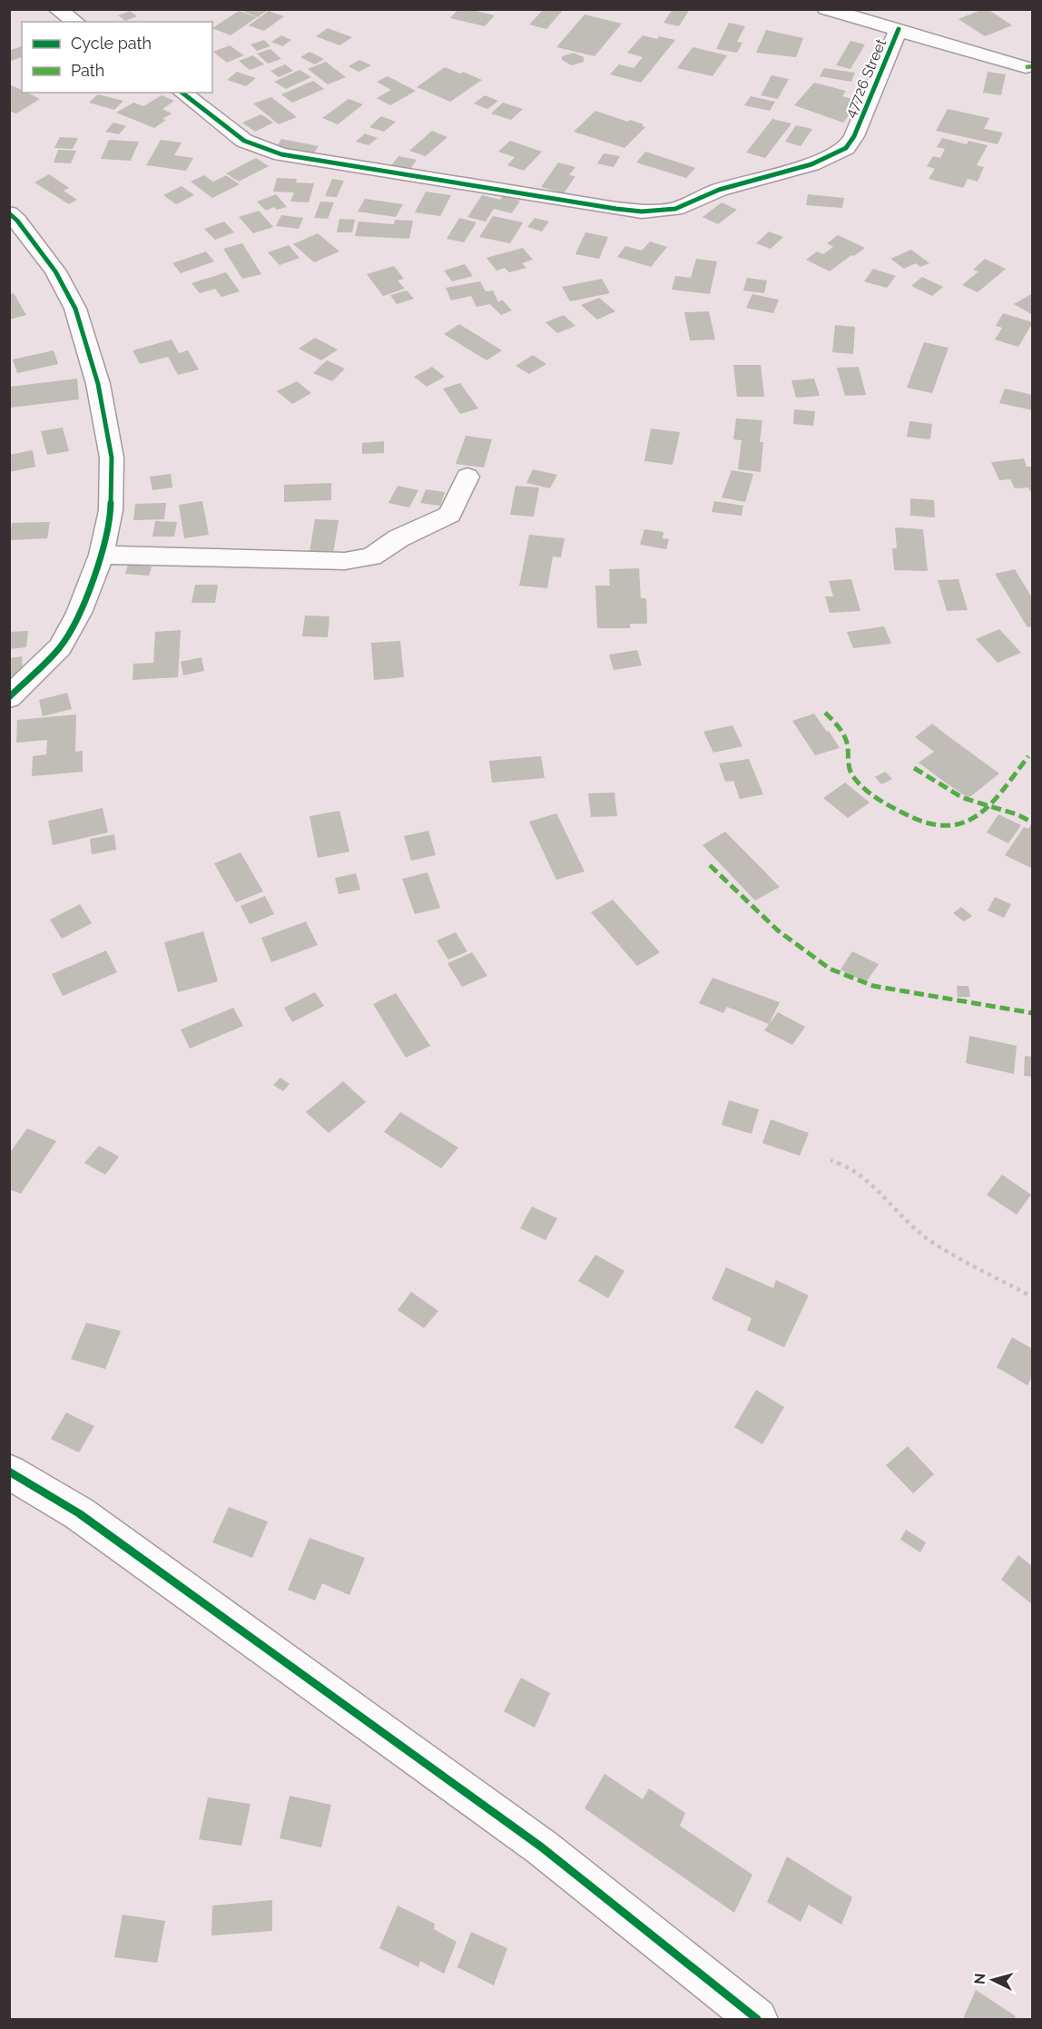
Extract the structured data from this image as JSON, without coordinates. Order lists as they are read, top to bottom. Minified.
{"streets":{"street":["47726 Street"]},"legend":["Cycle path","Path"],"north":"left"}
